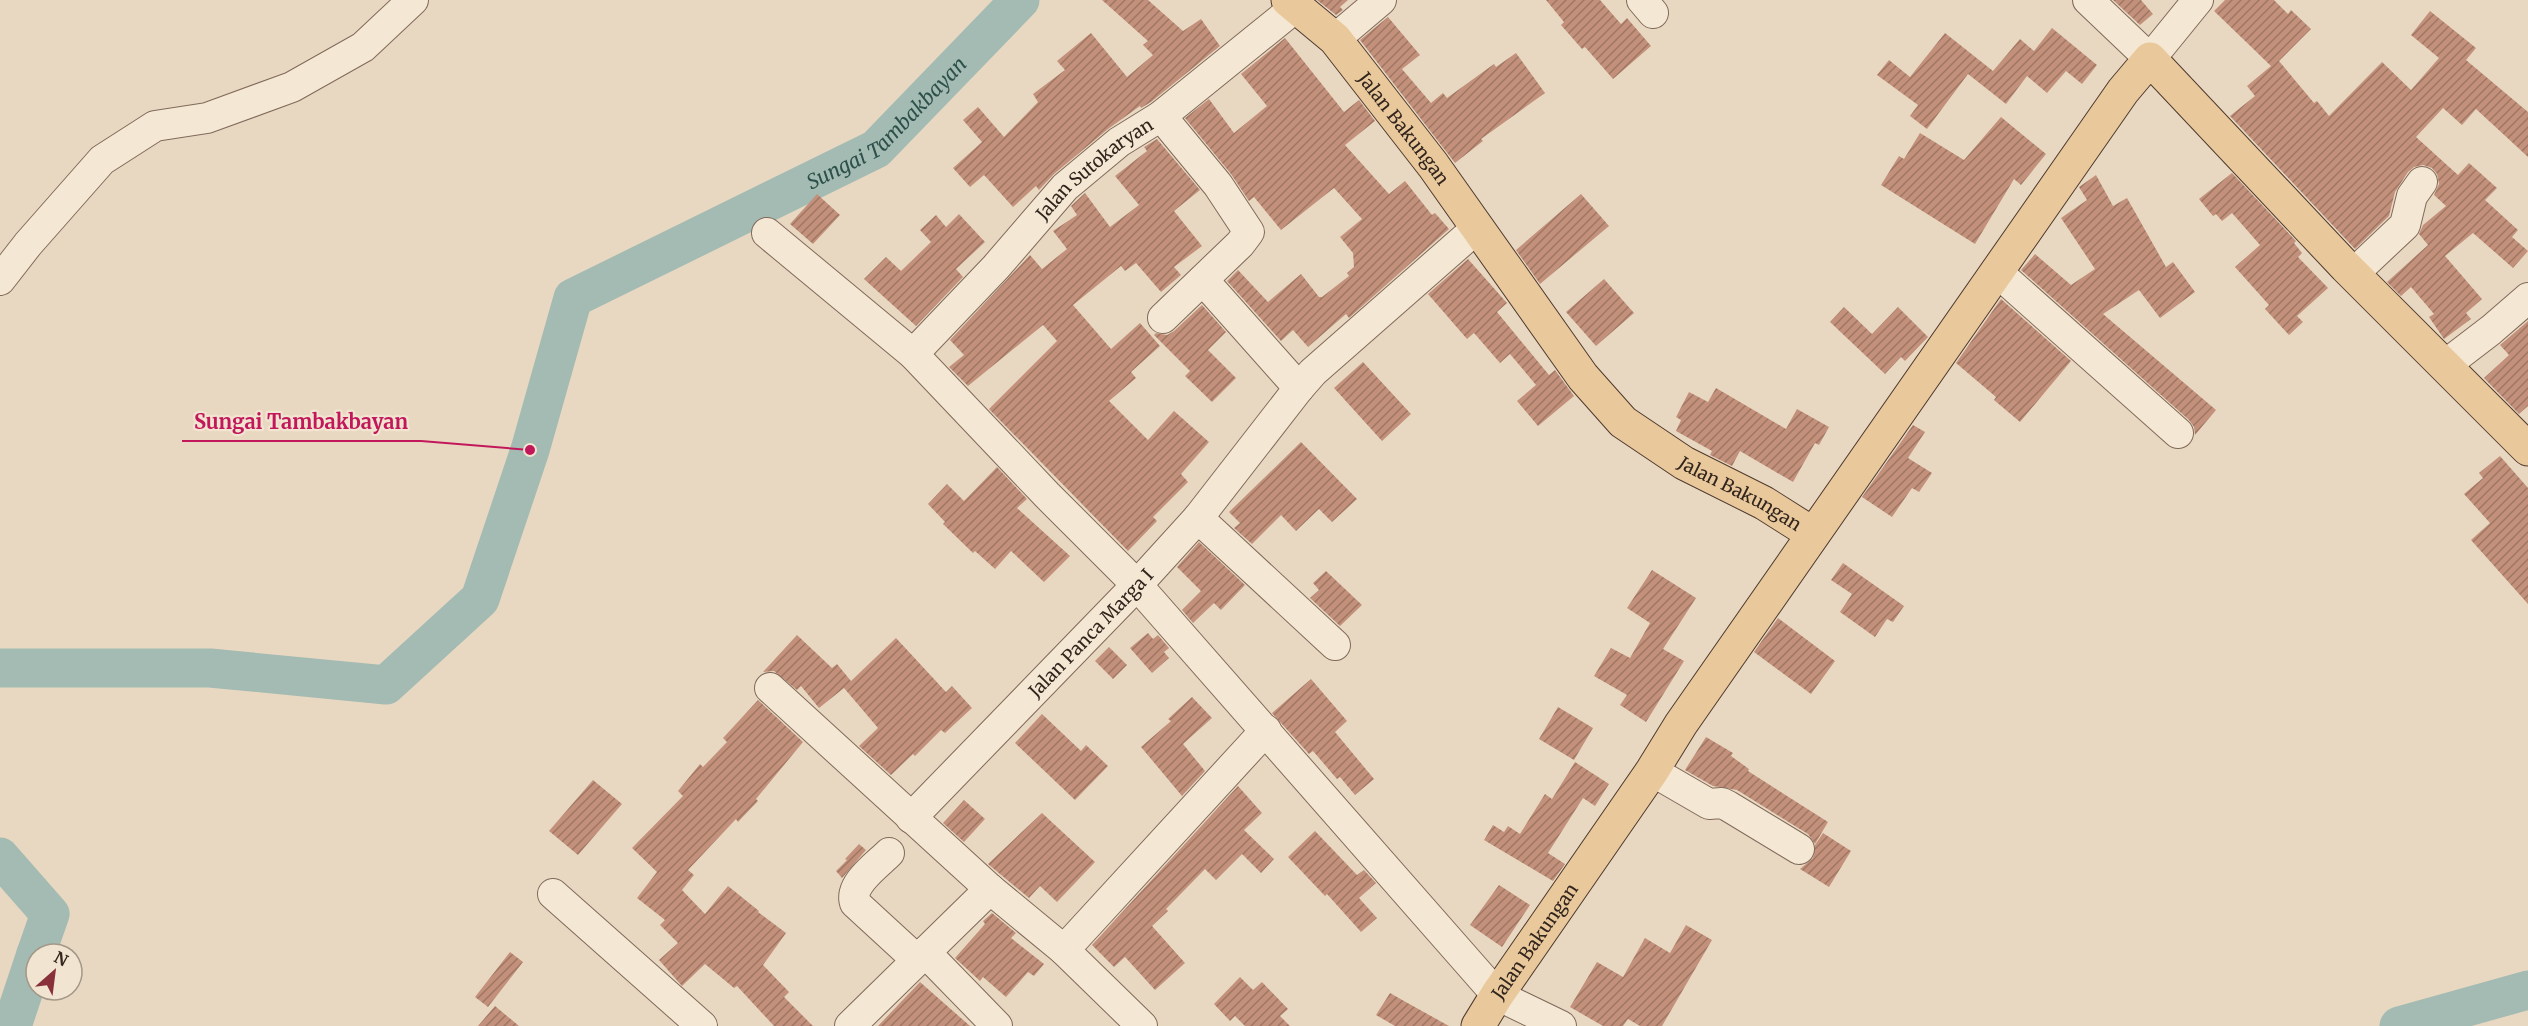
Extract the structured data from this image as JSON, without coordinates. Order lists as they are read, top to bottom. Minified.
{"streets":{"main road":["Jalan Bakungan"],"street":["Jalan Sutokaryan","Jalan Panca Marga I"]},"crossings":[["Jalan Bakungan","Jalan Sutokaryan"],["Jalan Bakungan","Jalan Panca Marga I"]],"water":["Sungai Tambakbayan"],"places":["Sungai Tambakbayan"],"north":"top right"}
